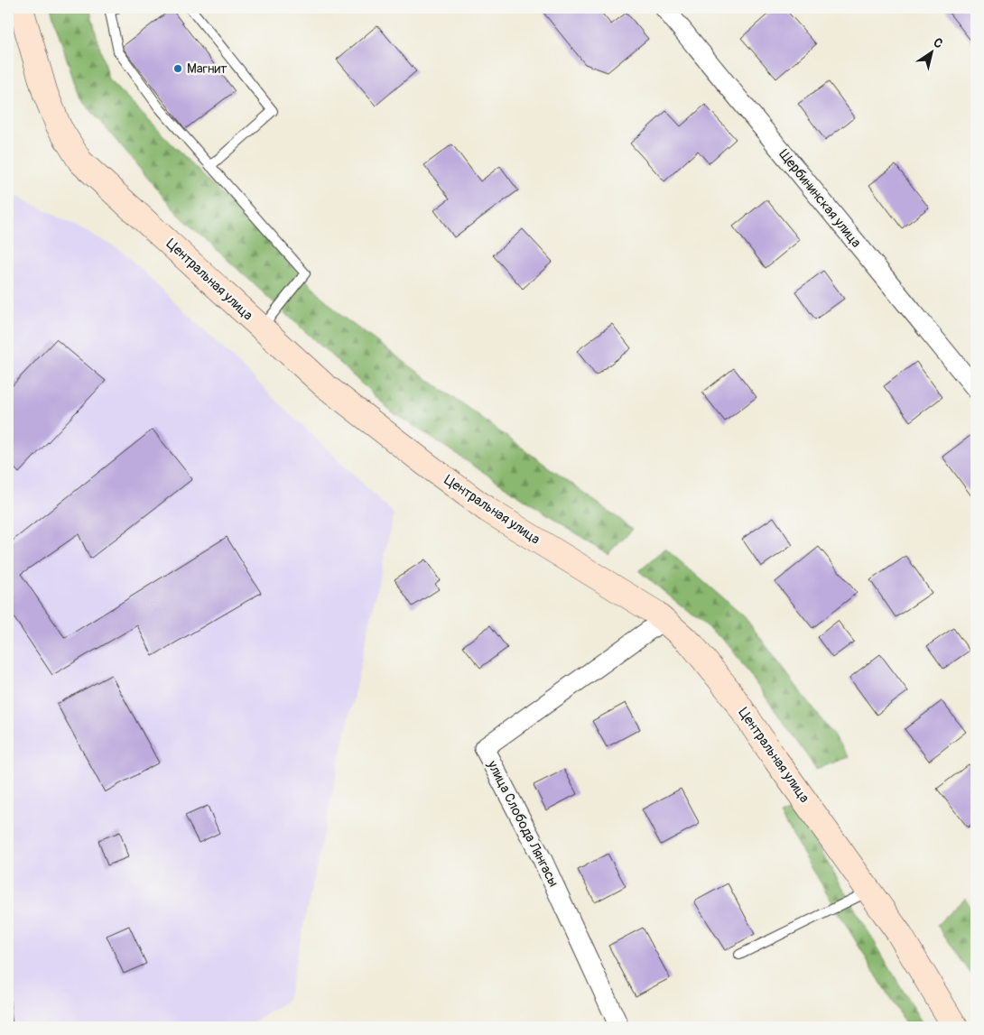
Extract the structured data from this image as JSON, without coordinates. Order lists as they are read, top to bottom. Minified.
{"streets":{"street":["Щербининская улица","Центральная улица","улица Слобода Лянгасы"]},"crossings":[["Центральная улица","улица Слобода Лянгасы"]],"places":["Магнит"],"north":"top right"}
